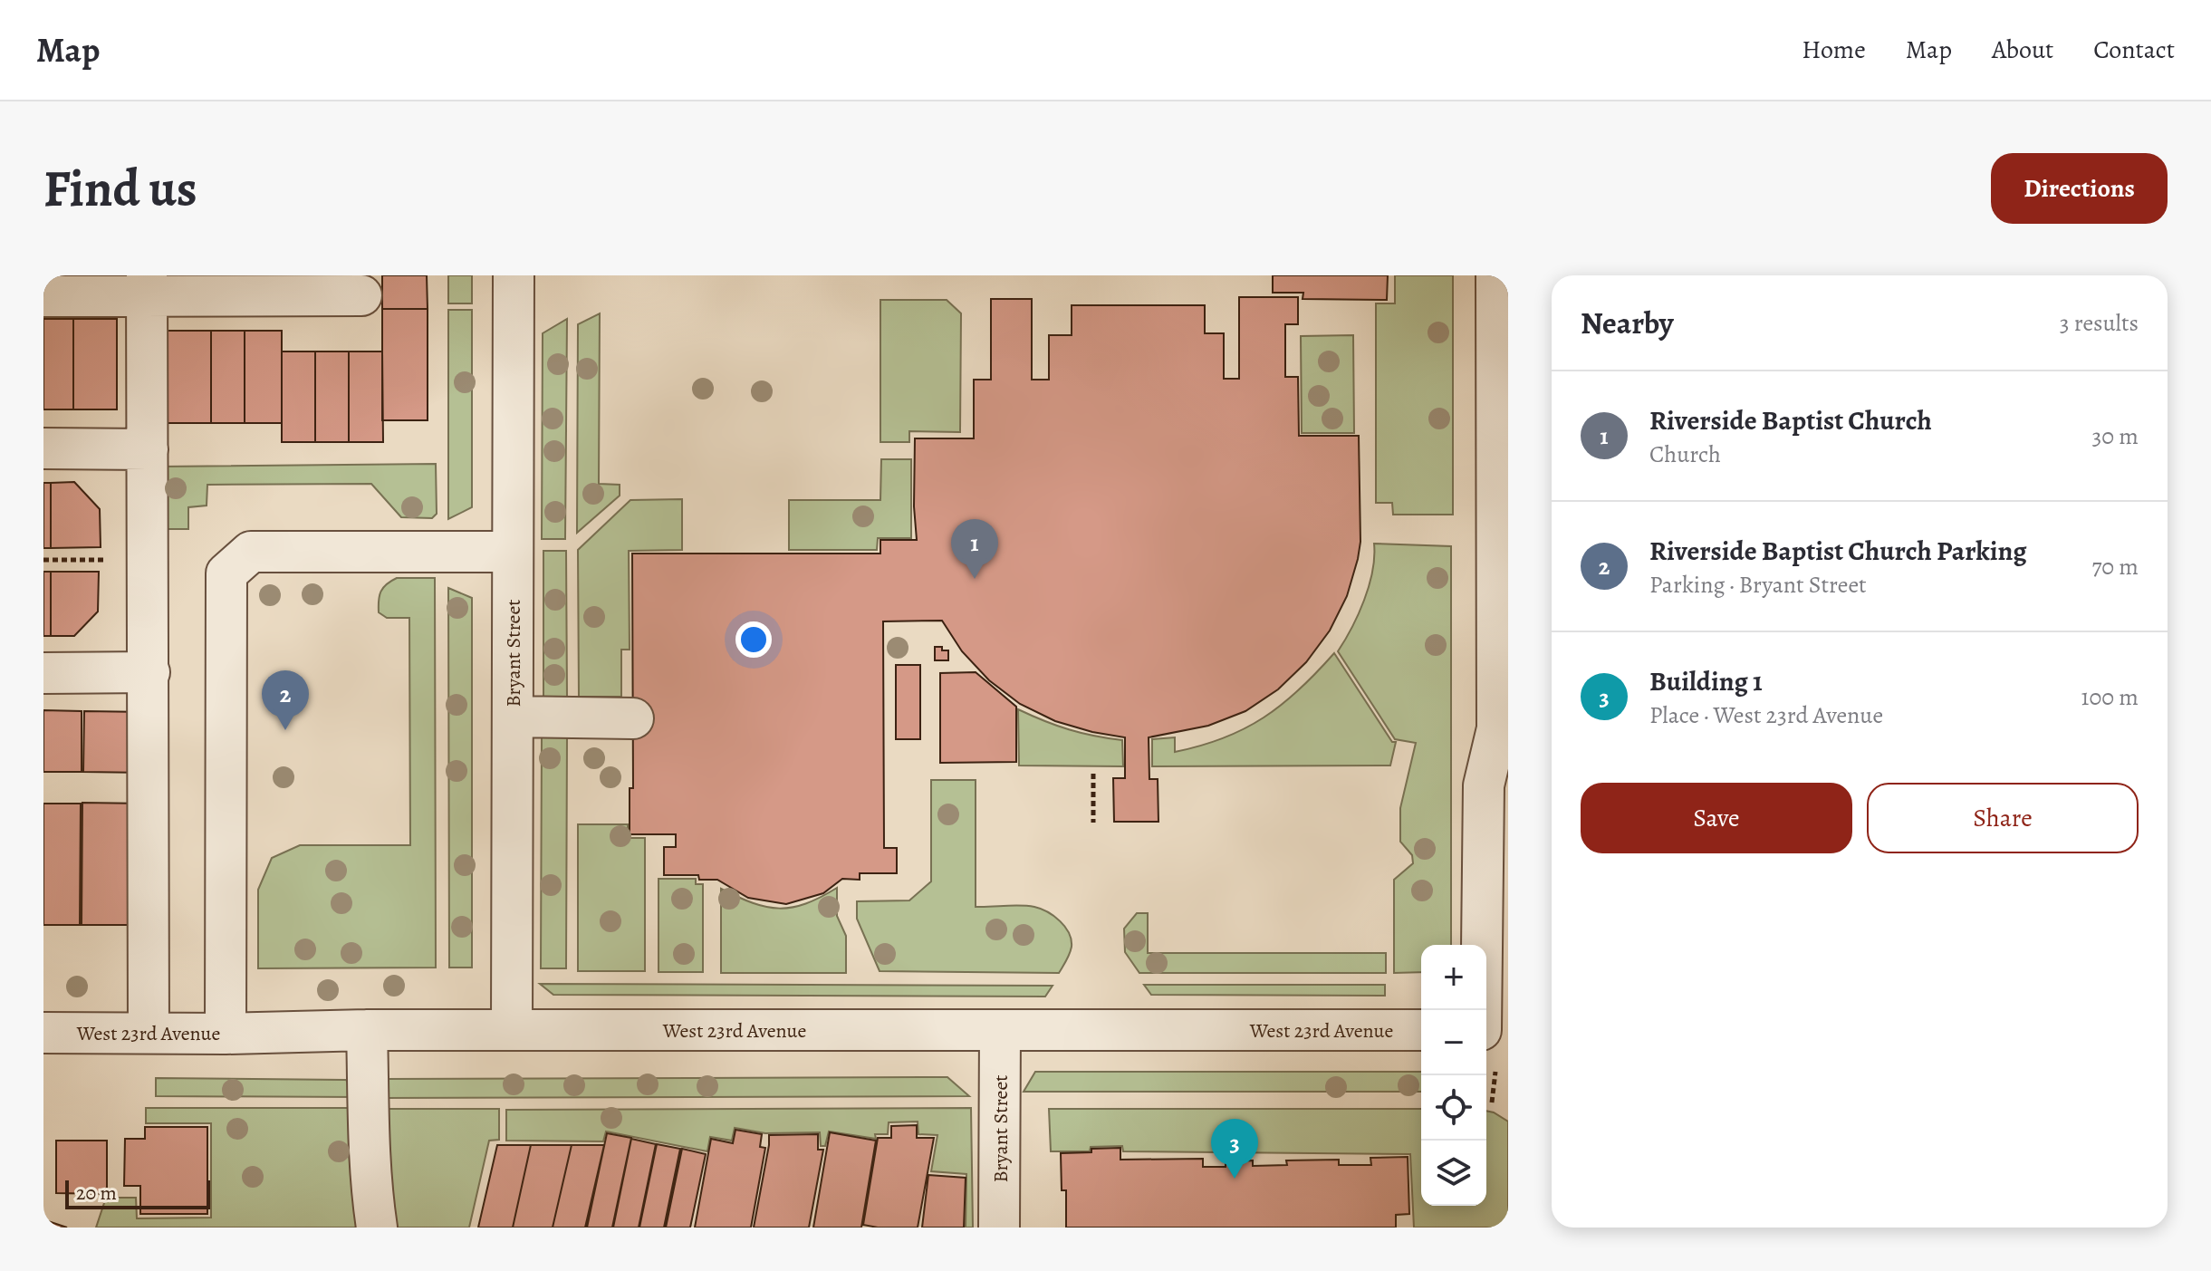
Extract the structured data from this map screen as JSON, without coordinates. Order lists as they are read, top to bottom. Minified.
{"streets":{"street":["Bryant Street","West 23rd Avenue"]},"crossings":[["Bryant Street","West 23rd Avenue"]],"scale_bar":"20 m","page":{"header":"Map","nav":["Home","Map","About","Contact"],"buttons":["Directions",["Save","Share"]],"title":"Find us","heading":["Nearby","3 results"],"list":[{"mark":"1","name":"Riverside Baptist Church","note":"Church","value":"30 m"},{"mark":"2","name":"Riverside Baptist Church Parking","note":"Parking · Bryant Street","value":"70 m"},{"mark":"3","name":"Building 1","note":"Place · West 23rd Avenue","value":"100 m"}],"pins":["1","2","3"],"map_buttons":["+","−"],"scale":"20 m"}}
